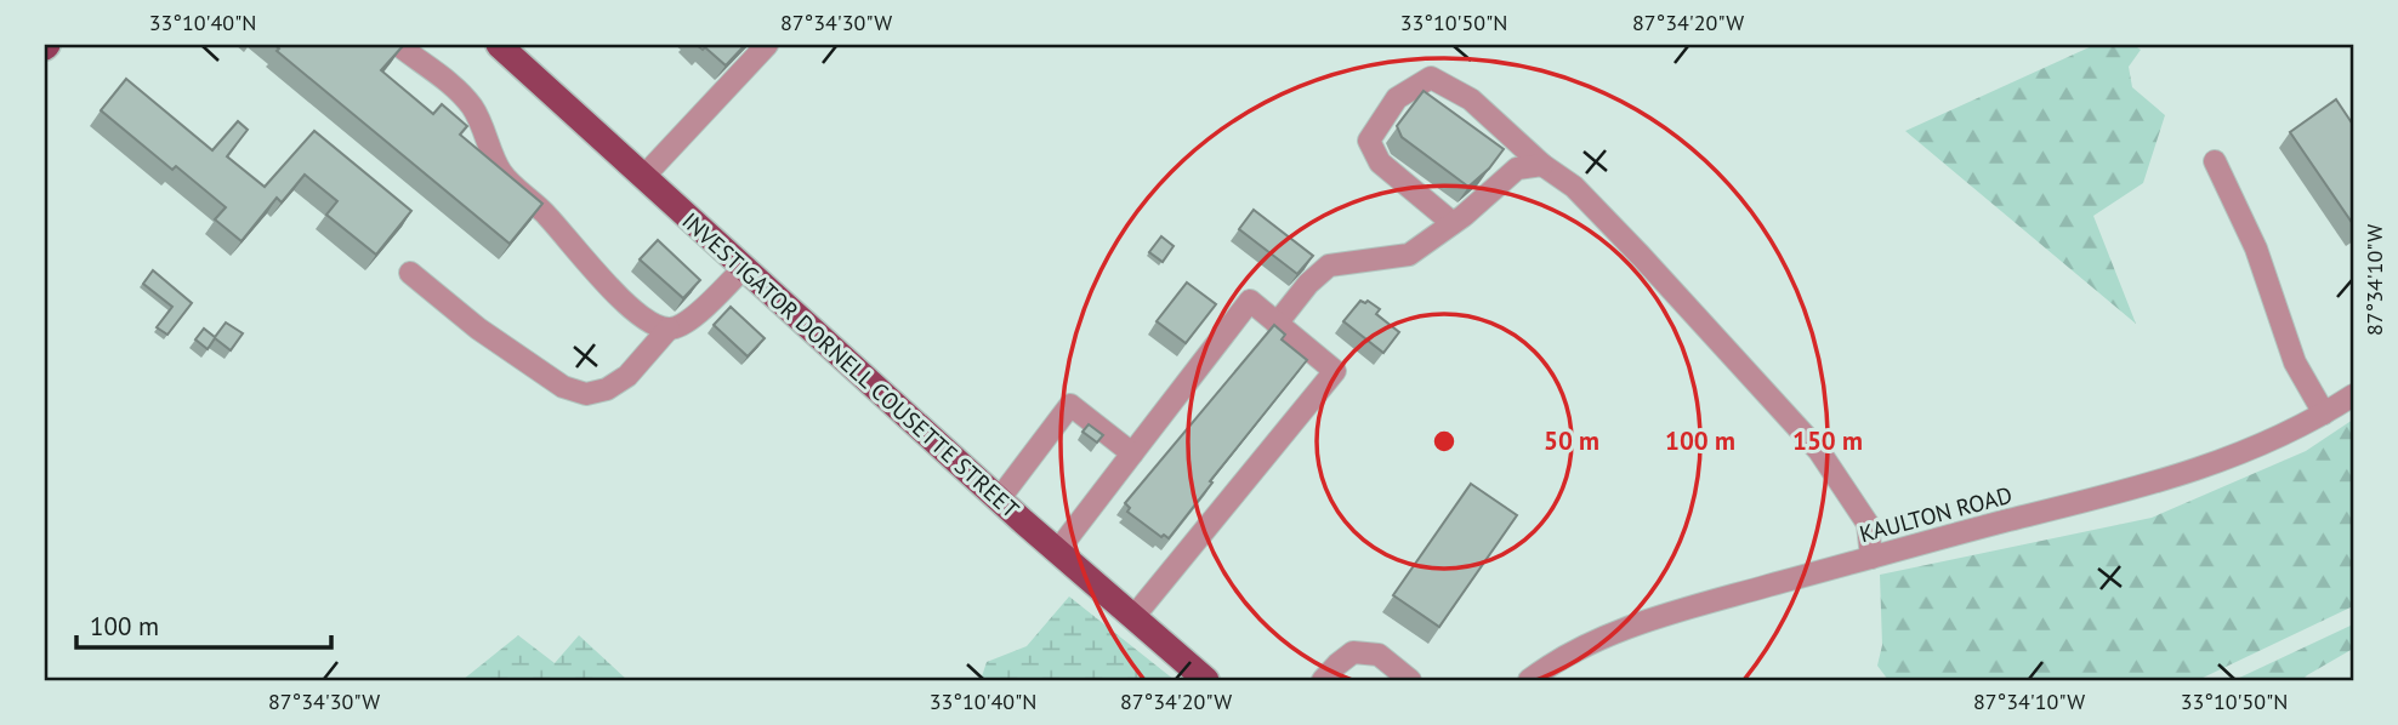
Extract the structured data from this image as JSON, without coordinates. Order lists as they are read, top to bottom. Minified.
{"streets":{"main road":["INVESTIGATOR DORNELL COUSETTE STREET"],"street":["KAULTON ROAD"]},"scale_bar":"100 m","coordinates":["33°10'40\"N","87°34'30\"W","33°10'50\"N","87°34'20\"W","87°34'10\"W"],"rings":["50 m","100 m","150 m"]}
